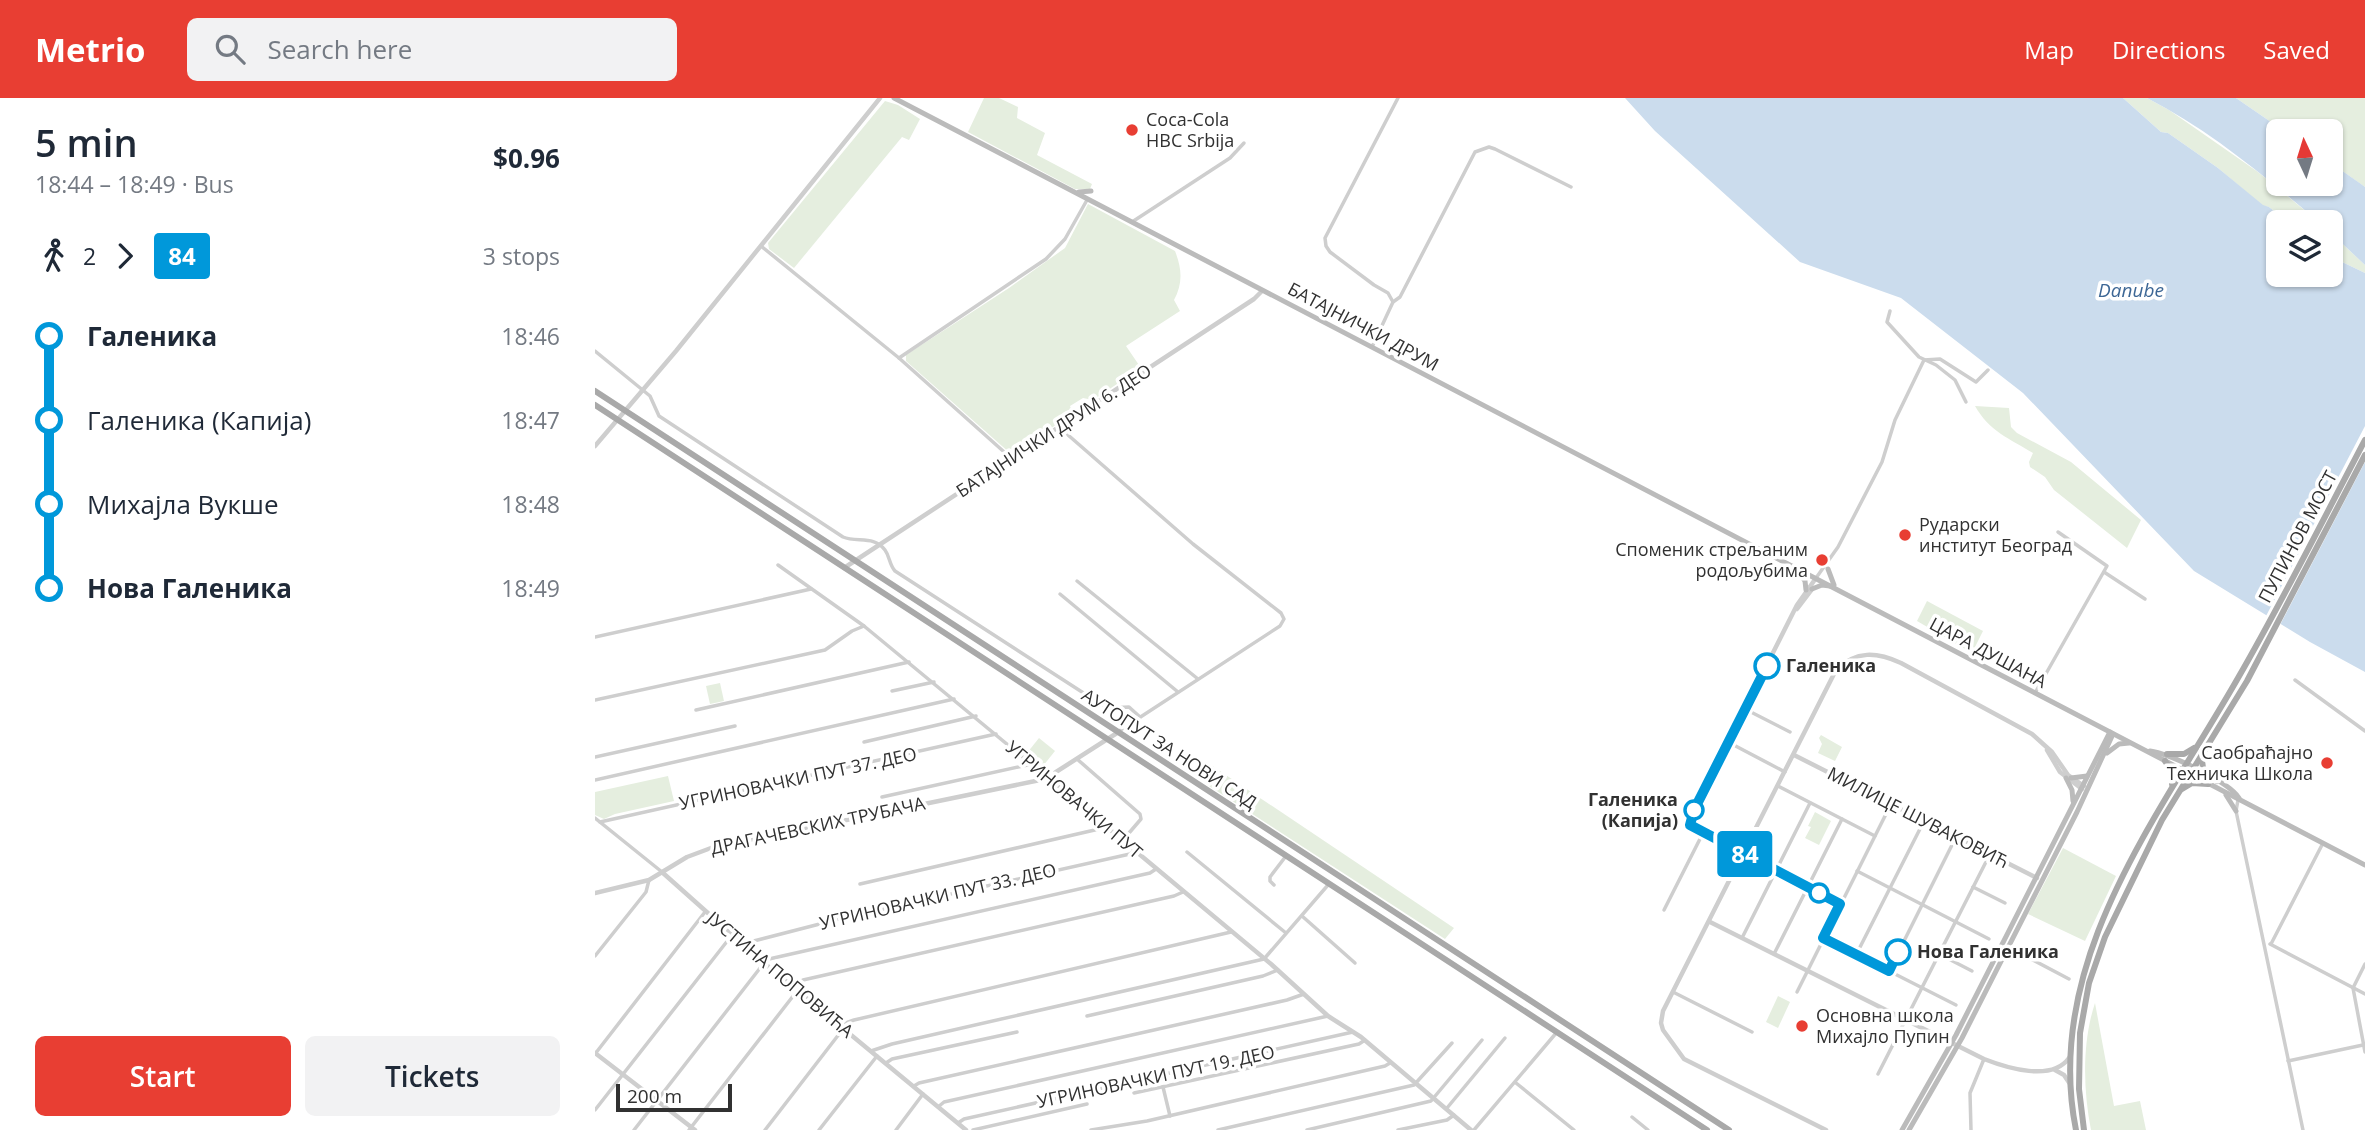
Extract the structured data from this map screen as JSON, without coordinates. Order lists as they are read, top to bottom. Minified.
{"streets":{"main road":["БАТАЈНИЧКИ ДРУМ","ПУПИНОВ МОСТ","ЦАРА ДУШАНА","АУТОПУТ ЗА НОВИ САД"],"street":["БАТАЈНИЧКИ ДРУМ 6. ДЕО","УГРИНОВАЧКИ ПУТ 37. ДЕО","УГРИНОВАЧКИ ПУТ","МИЛИЦЕ ШУВАКОВИЋ","ДРАГАЧЕВСКИХ ТРУБАЧА","УГРИНОВАЧКИ ПУТ 33. ДЕО","ЈУСТИНА ПОПОВИЋА","УГРИНОВАЧКИ ПУТ 19. ДЕО"]},"crossings":[["БАТАЈНИЧКИ ДРУМ","БАТАЈНИЧКИ ДРУМ 6. ДЕО"],["БАТАЈНИЧКИ ДРУМ","ЦАРА ДУШАНА"],["БАТАЈНИЧКИ ДРУМ 6. ДЕО","АУТОПУТ ЗА НОВИ САД"],["УГРИНОВАЧКИ ПУТ 37. ДЕО","УГРИНОВАЧКИ ПУТ"],["УГРИНОВАЧКИ ПУТ 37. ДЕО","ЈУСТИНА ПОПОВИЋА"],["УГРИНОВАЧКИ ПУТ","ДРАГАЧЕВСКИХ ТРУБАЧА"],["УГРИНОВАЧКИ ПУТ","УГРИНОВАЧКИ ПУТ 33. ДЕО"],["УГРИНОВАЧКИ ПУТ","УГРИНОВАЧКИ ПУТ 19. ДЕО"],["ДРАГАЧЕВСКИХ ТРУБАЧА","ЈУСТИНА ПОПОВИЋА"],["УГРИНОВАЧКИ ПУТ 33. ДЕО","ЈУСТИНА ПОПОВИЋА"],["ЈУСТИНА ПОПОВИЋА","УГРИНОВАЧКИ ПУТ 19. ДЕО"]],"water":["Danube"],"places":["Coca-Cola HBC Srbija","Рударски институт Београд","Споменик стрељаним родољубима","Галеника","Саобраћајно Техничка Школа","Галеника (Капија)","Нова Галеника","Основна школа Михајло Пупин"],"lines":["bus line 84"],"scale_bar":"200 m","north":"top","page":{"header":"Metrio","search":"Search here","nav":["Map","Directions","Saved"],"heading":["5 min","18:44 – 18:49 · Bus","$0.96"],"on_map":"84","legs":["2","84","3 stops"],"list":[{"name":"Галеника","value":"18:46"},{"name":"Галеника (Капија)","value":"18:47"},{"name":"Михајла Вукше","value":"18:48"},{"name":"Нова Галеника","value":"18:49"}],"buttons":["Start","Tickets"],"scale":"200 m"}}
